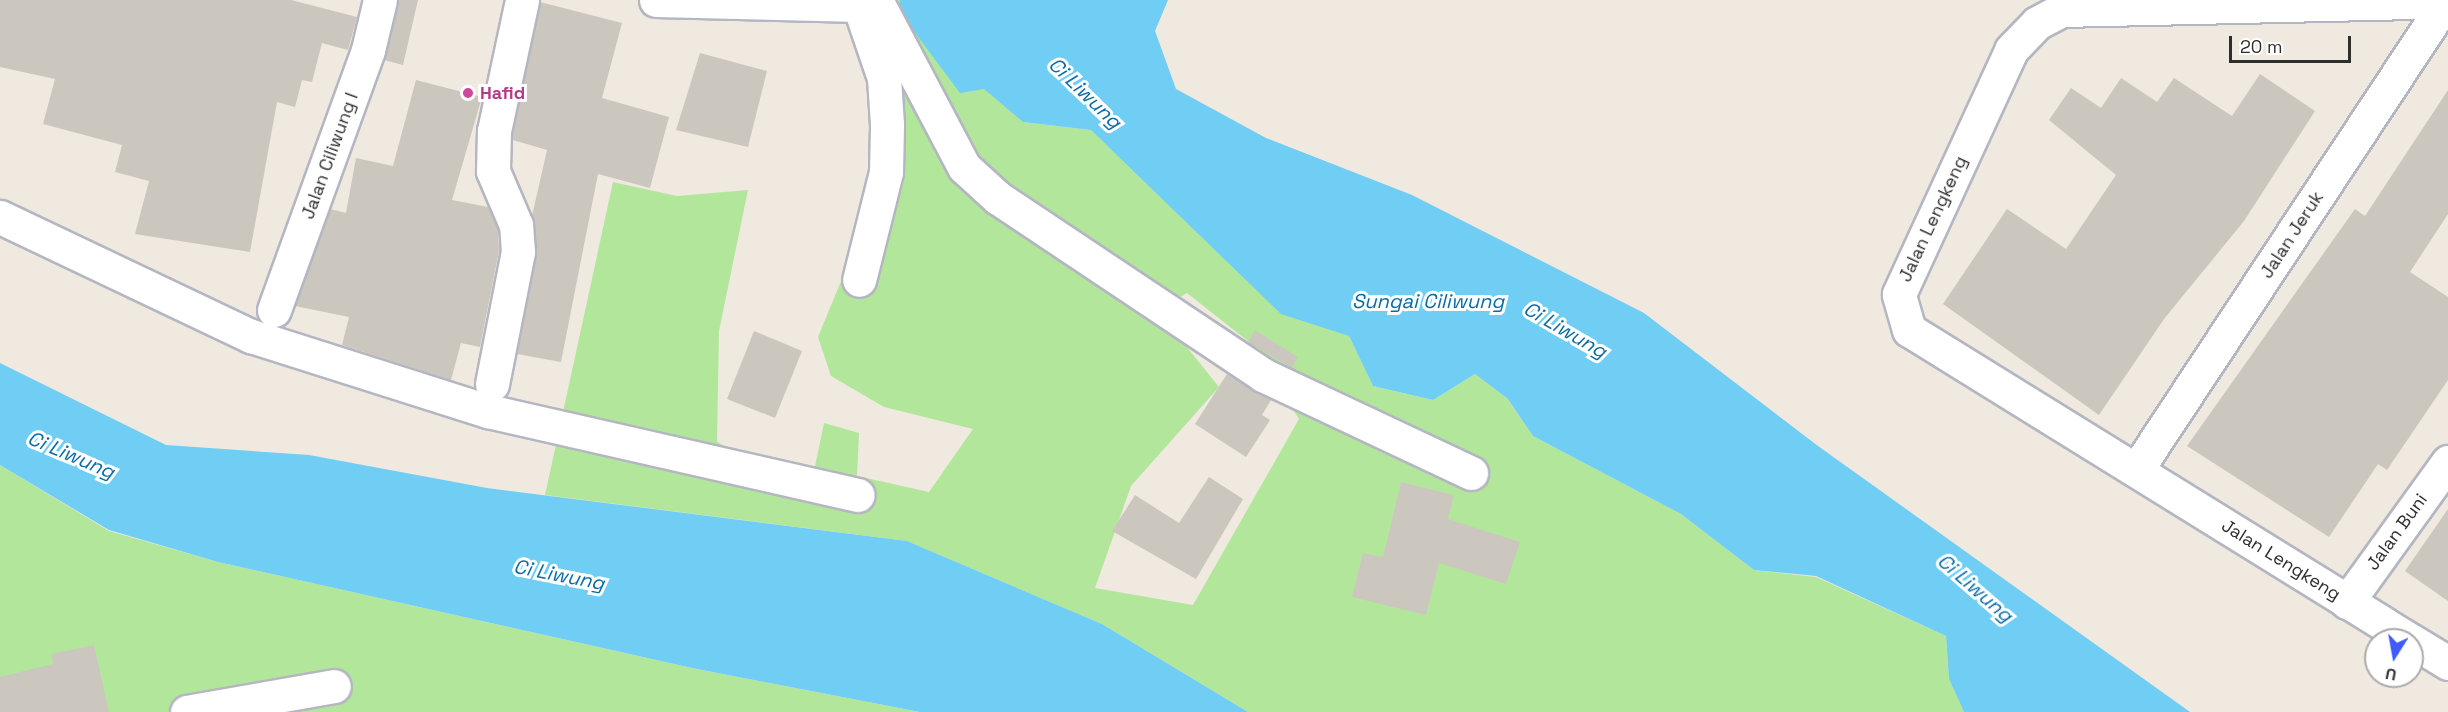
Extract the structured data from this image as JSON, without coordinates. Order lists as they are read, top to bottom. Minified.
{"streets":{"street":["Jalan Ciliwung I","Jalan Lengkeng","Jalan Jeruk","Jalan Buni"]},"crossings":[["Jalan Lengkeng","Jalan Jeruk"],["Jalan Lengkeng","Jalan Buni"]],"water":["Ci Liwung","Sungai Ciliwung"],"places":["Hafid"],"scale_bar":"20 m","north":"bottom"}
